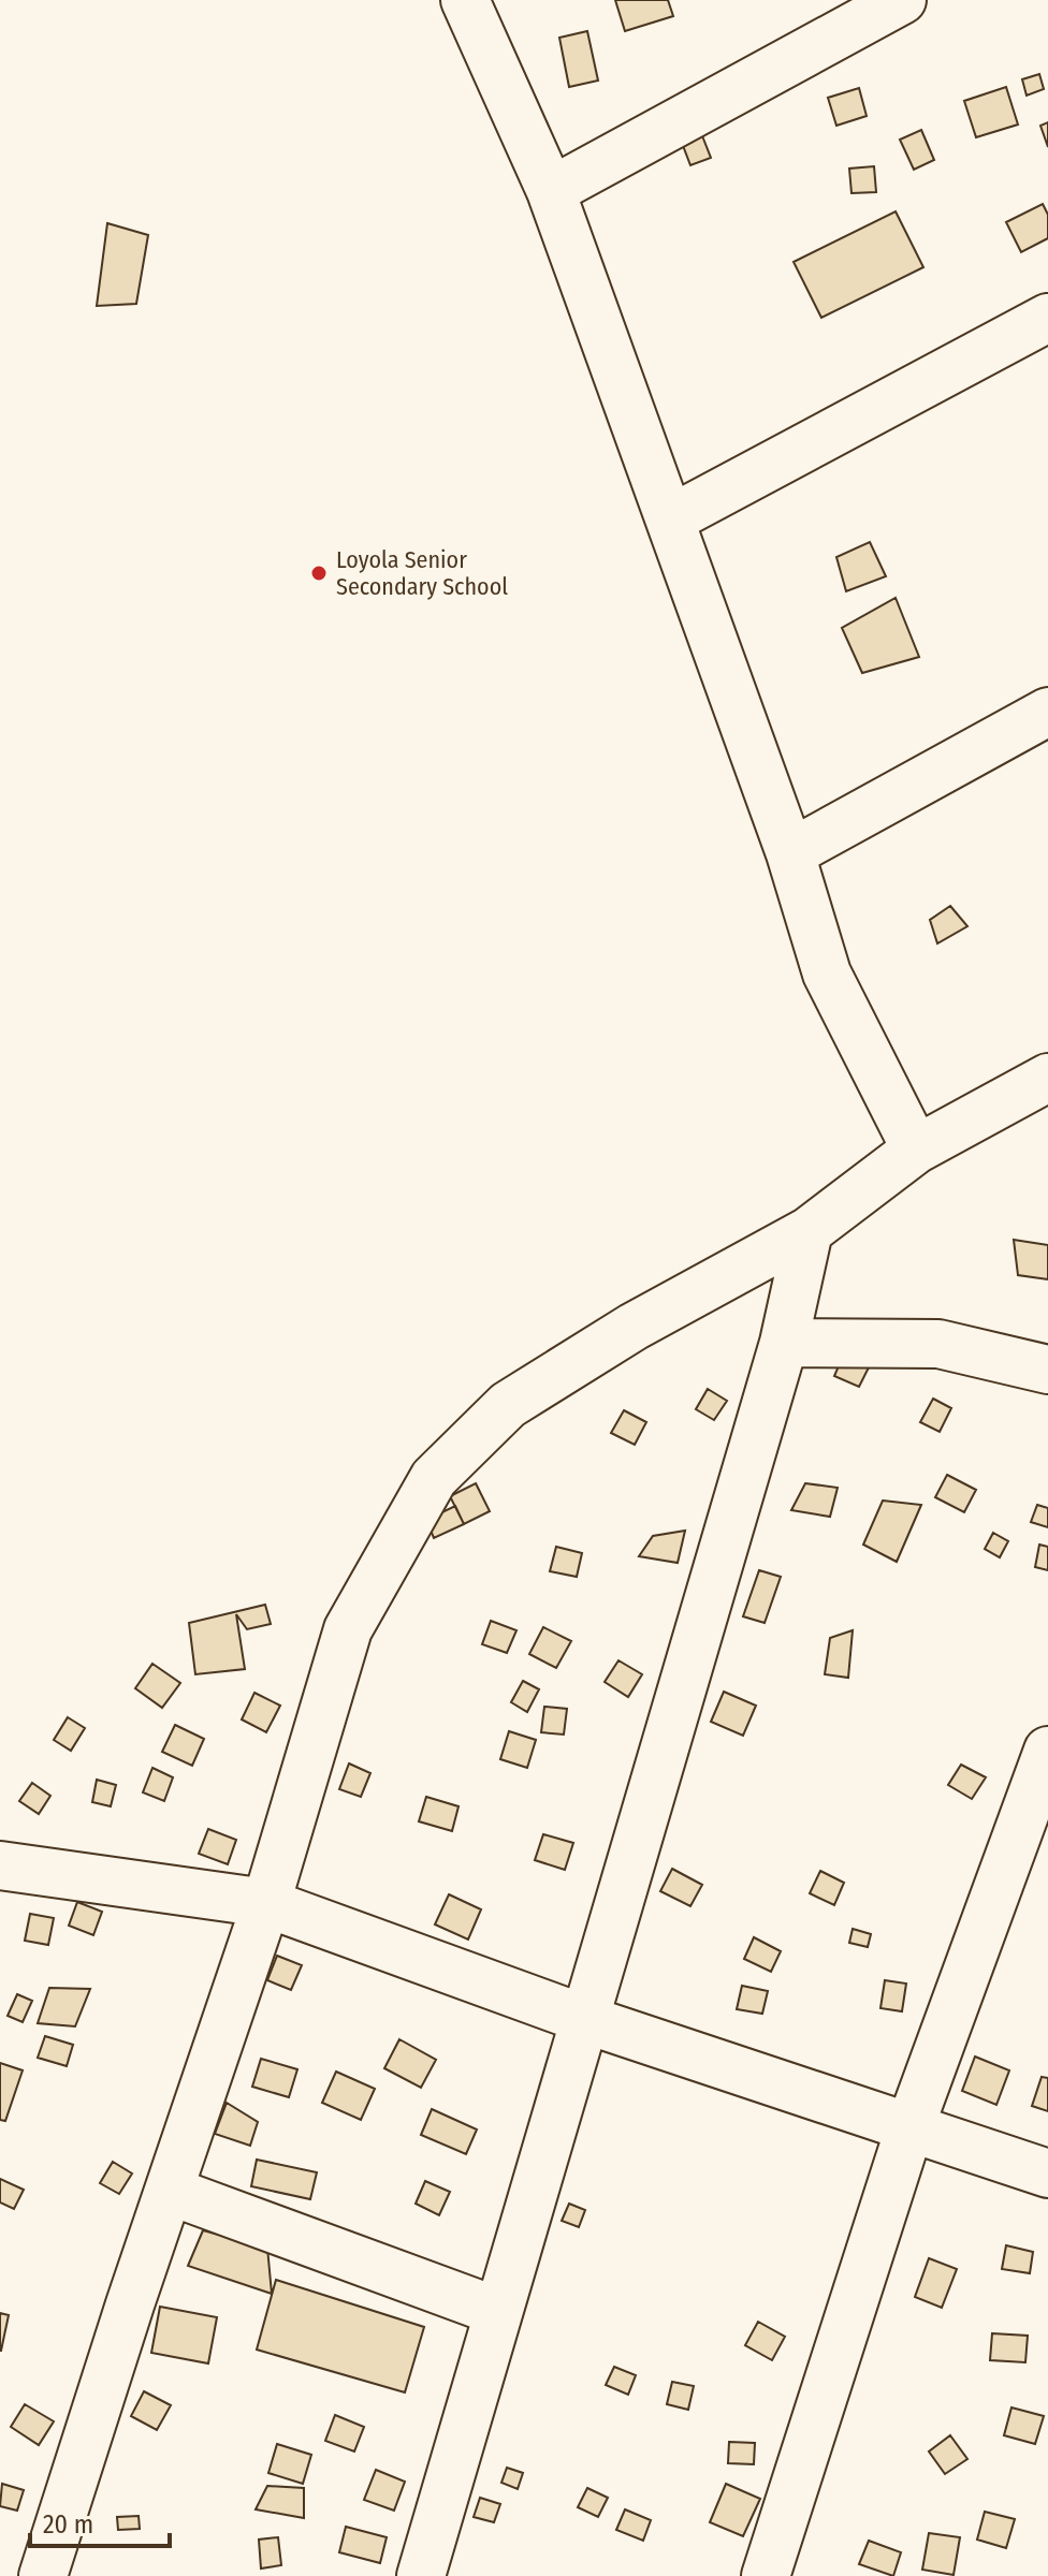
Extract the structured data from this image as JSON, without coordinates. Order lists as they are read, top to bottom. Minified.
{"places":["Loyola Senior Secondary School"],"scale_bar":"20 m"}
